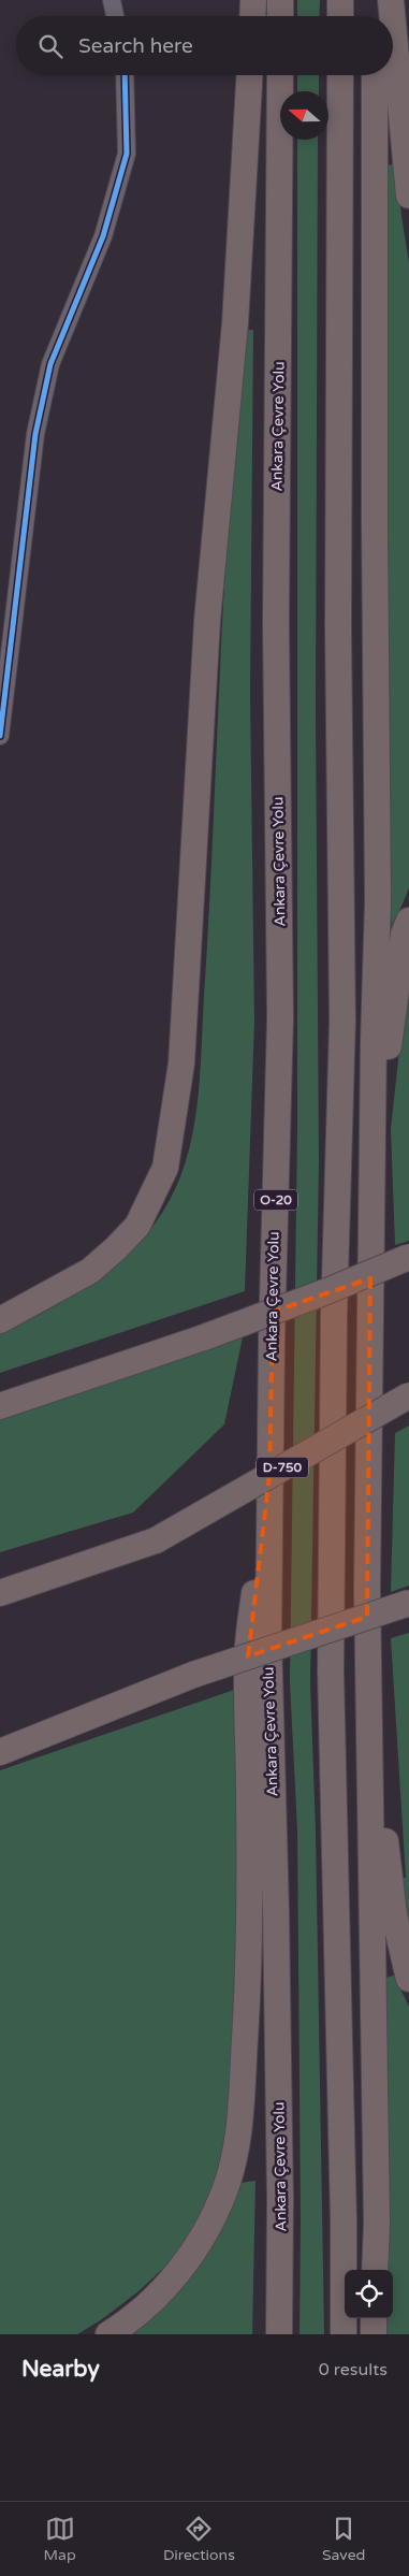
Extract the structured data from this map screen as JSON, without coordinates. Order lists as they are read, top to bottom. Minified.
{"streets":{"highway":["Ankara Çevre Yolu","O-20","D-750"]},"north":"left","page":{"search":"Search here","heading":["Nearby","0 results"],"nav":["Map","Directions","Saved"]}}
